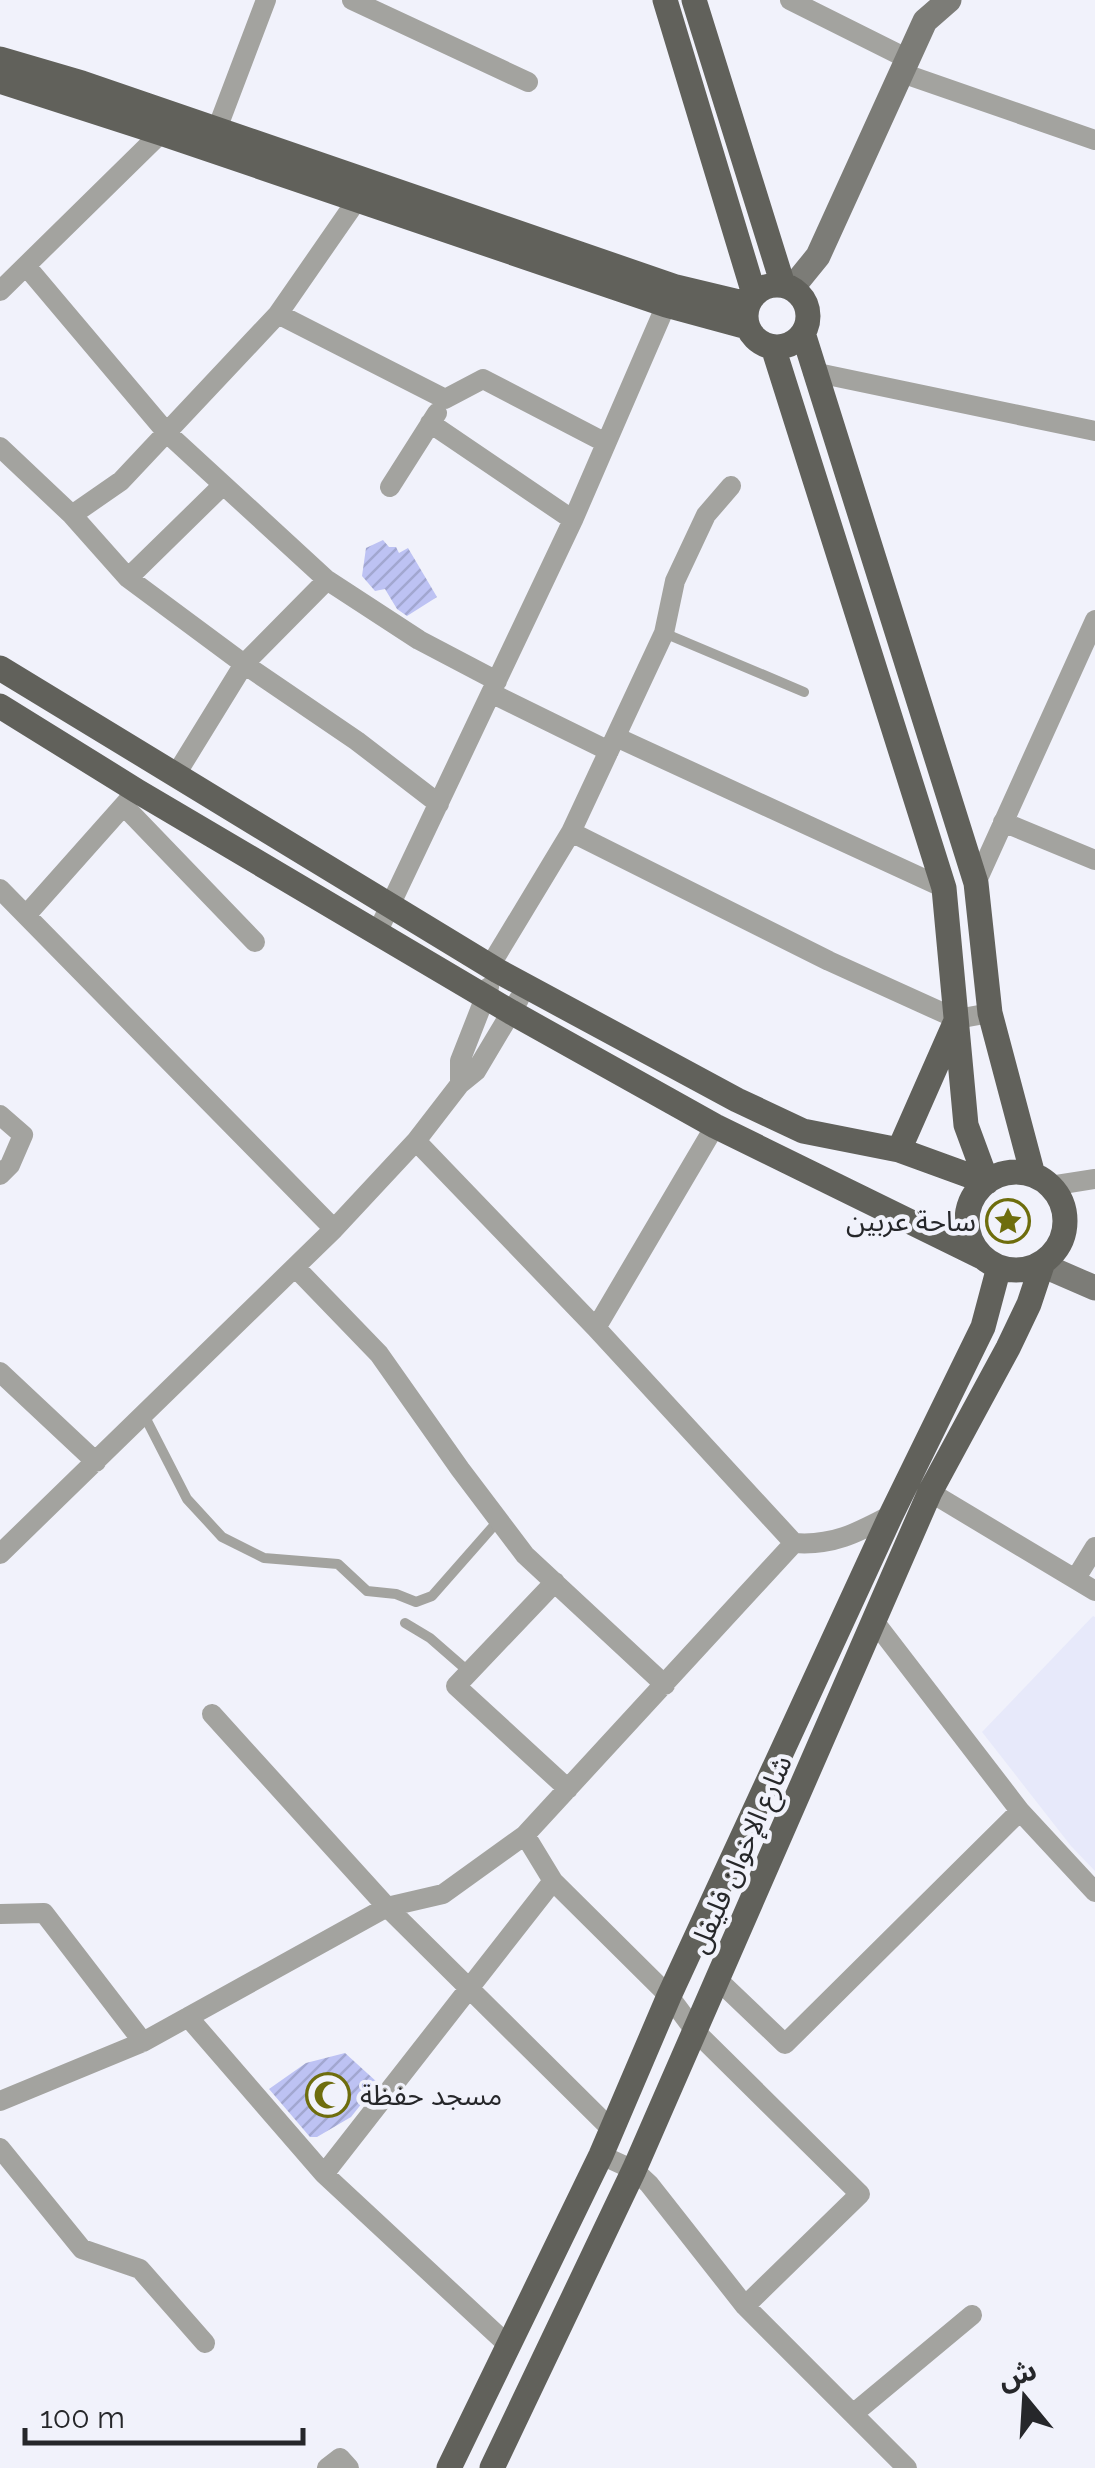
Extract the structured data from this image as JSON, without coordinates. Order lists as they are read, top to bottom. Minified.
{"streets":{"main road":["شارع الإخوان فليفل"]},"places":{"place":["ساحة عربين"],"mosque":["مسجد حفظة"]},"scale_bar":"100 m","north":"top"}
